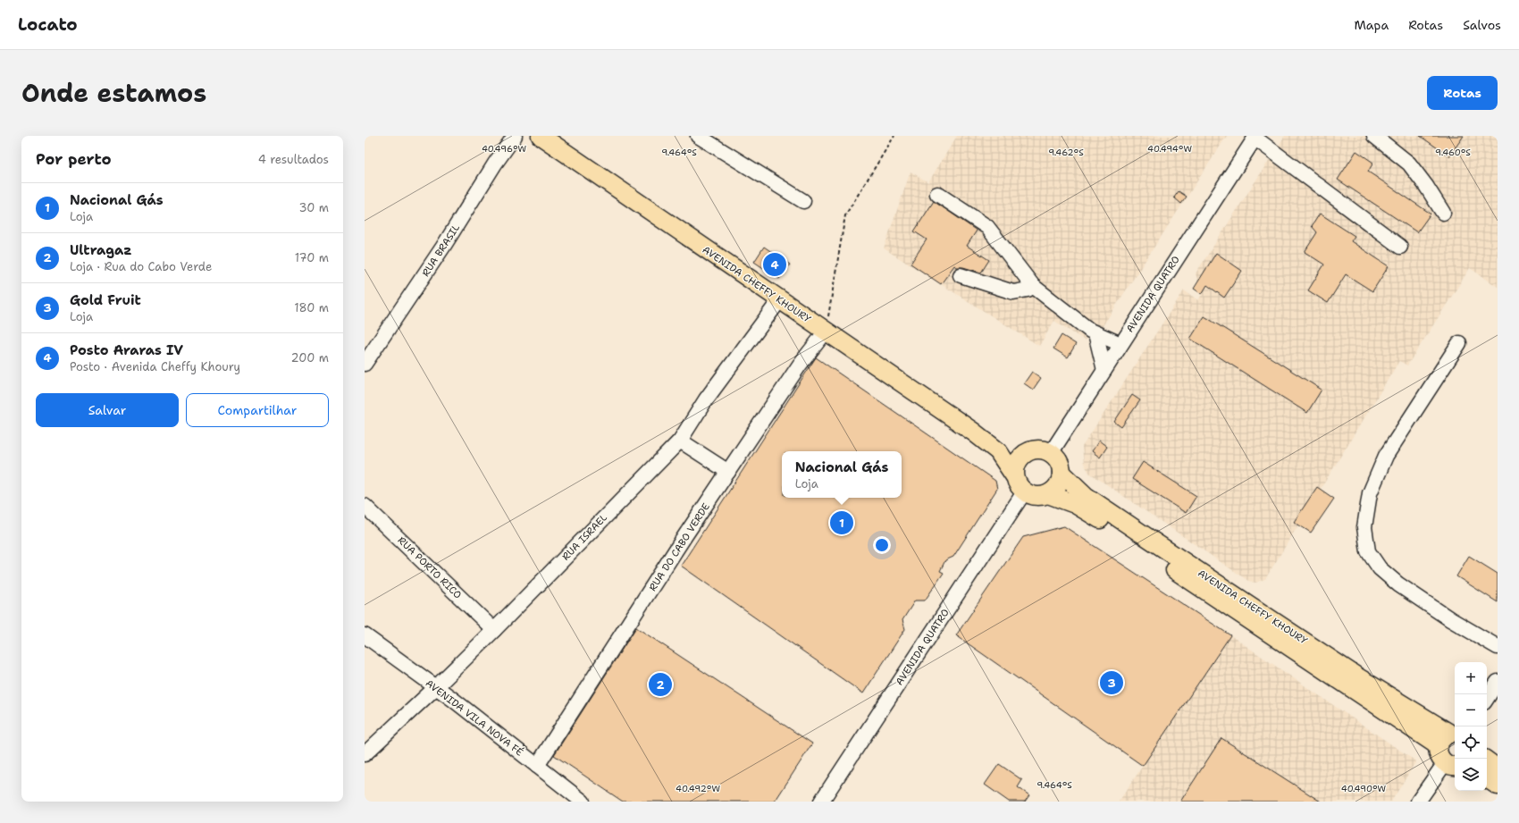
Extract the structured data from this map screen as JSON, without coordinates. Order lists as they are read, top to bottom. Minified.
{"streets":{"main road":["AVENIDA CHEFFY KHOURY"],"street":["RUA BRASIL","AVENIDA QUATRO","RUA ISRAEL","RUA DO CABO VERDE","RUA PORTO RICO","AVENIDA VILA NOVA FÉ"]},"crossings":[["AVENIDA CHEFFY KHOURY","AVENIDA QUATRO"],["AVENIDA CHEFFY KHOURY","RUA ISRAEL"],["AVENIDA CHEFFY KHOURY","RUA DO CABO VERDE"],["RUA ISRAEL","RUA PORTO RICO"],["RUA ISRAEL","AVENIDA VILA NOVA FÉ"],["RUA DO CABO VERDE","AVENIDA VILA NOVA FÉ"]],"page":{"header":"Locato","nav":["Mapa","Rotas","Salvos"],"title":"Onde estamos","buttons":["Rotas",["Salvar","Compartilhar"]],"heading":["Por perto","4 resultados"],"list":[{"mark":"1","name":"Nacional Gás","note":"Loja","value":"30 m"},{"mark":"2","name":"Ultragaz","note":"Loja · Rua do Cabo Verde","value":"170 m"},{"mark":"3","name":"Gold Fruit","note":"Loja","value":"180 m"},{"mark":"4","name":"Posto Araras IV","note":"Posto · Avenida Cheffy Khoury","value":"200 m"}],"pins":["4","1","3","2"],"popup":["Nacional Gás","Loja"],"map_buttons":["+","−"]},"coordinates":["40.496°W","40.494°W","9.464°S","9.462°S","9.460°S","40.492°W","40.490°W"]}
